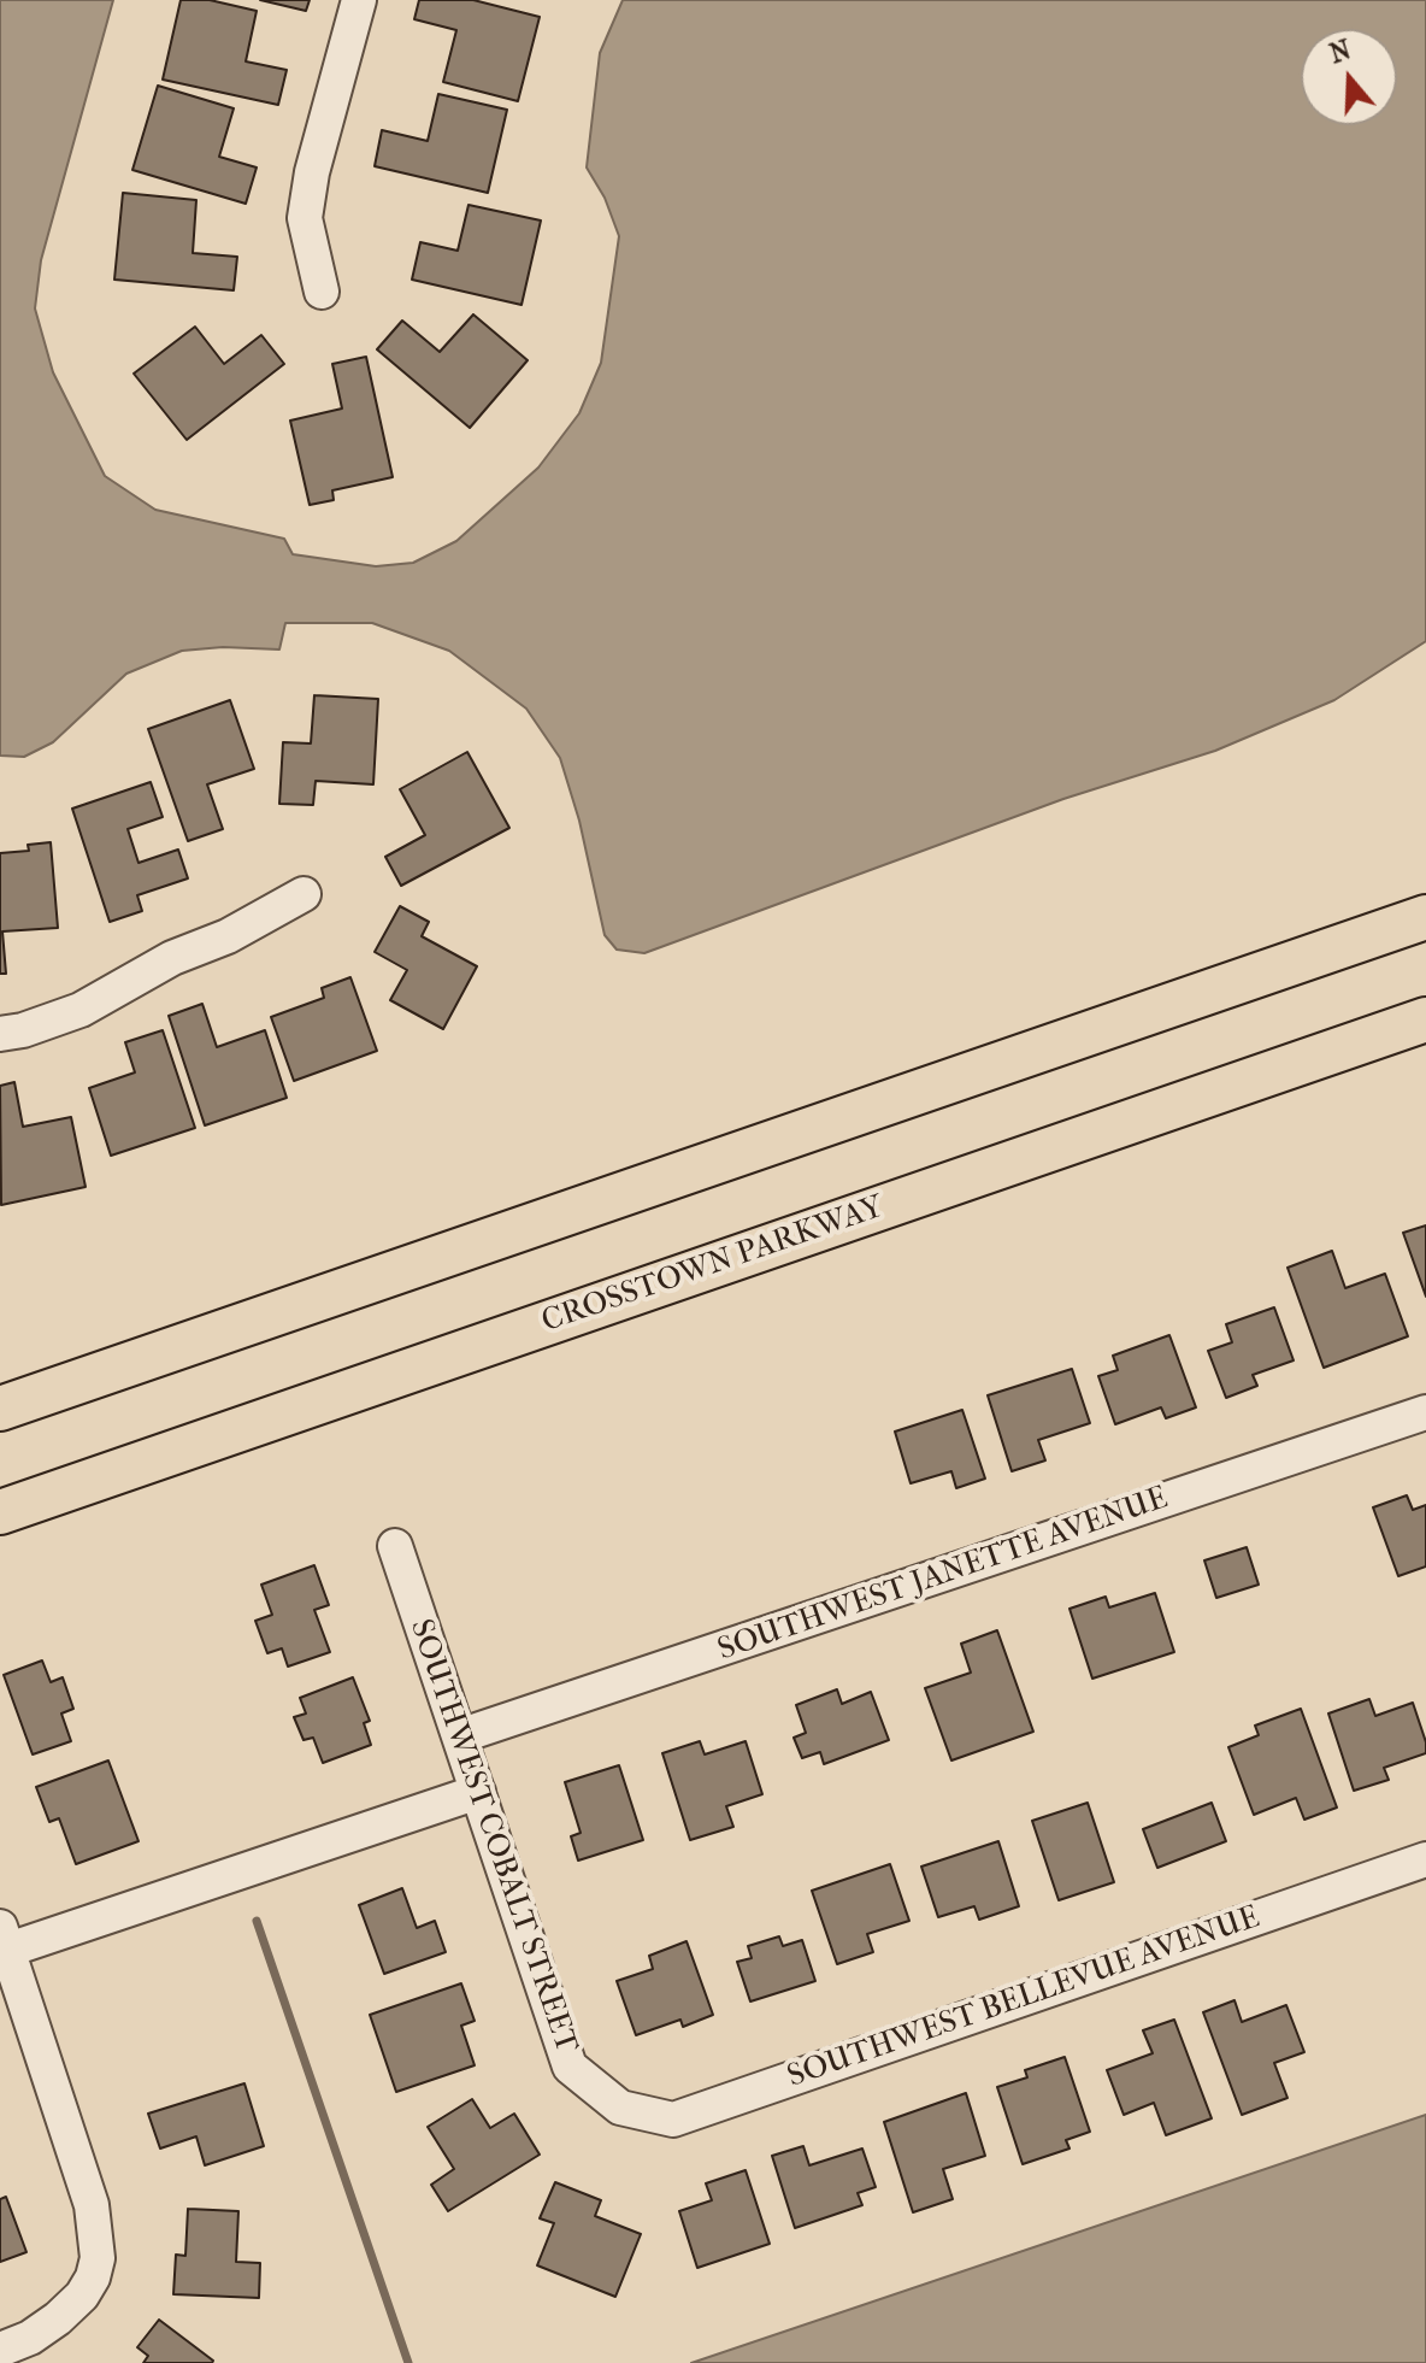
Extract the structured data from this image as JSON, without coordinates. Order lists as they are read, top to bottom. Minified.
{"streets":{"main road":["CROSSTOWN PARKWAY"],"street":["SOUTHWEST JANETTE AVENUE","SOUTHWEST COBALT STREET","SOUTHWEST BELLEVUE AVENUE"]},"crossings":[["SOUTHWEST JANETTE AVENUE","SOUTHWEST COBALT STREET"],["SOUTHWEST COBALT STREET","SOUTHWEST BELLEVUE AVENUE"]],"north":"top"}
